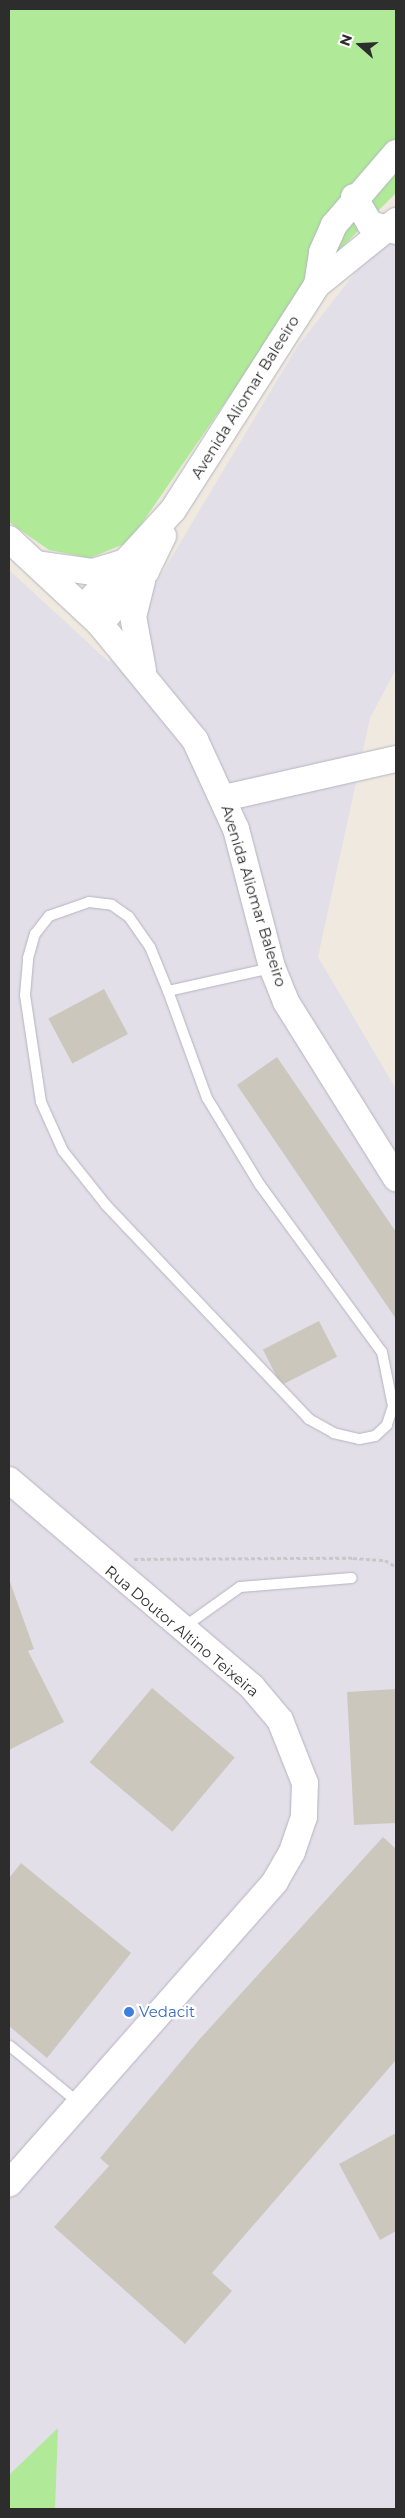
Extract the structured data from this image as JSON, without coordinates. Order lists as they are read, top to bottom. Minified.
{"streets":{"main road":["Avenida Aliomar Baleeiro","Rua Doutor Altino Teixeira"]},"places":["Vedacit"],"north":"left"}
